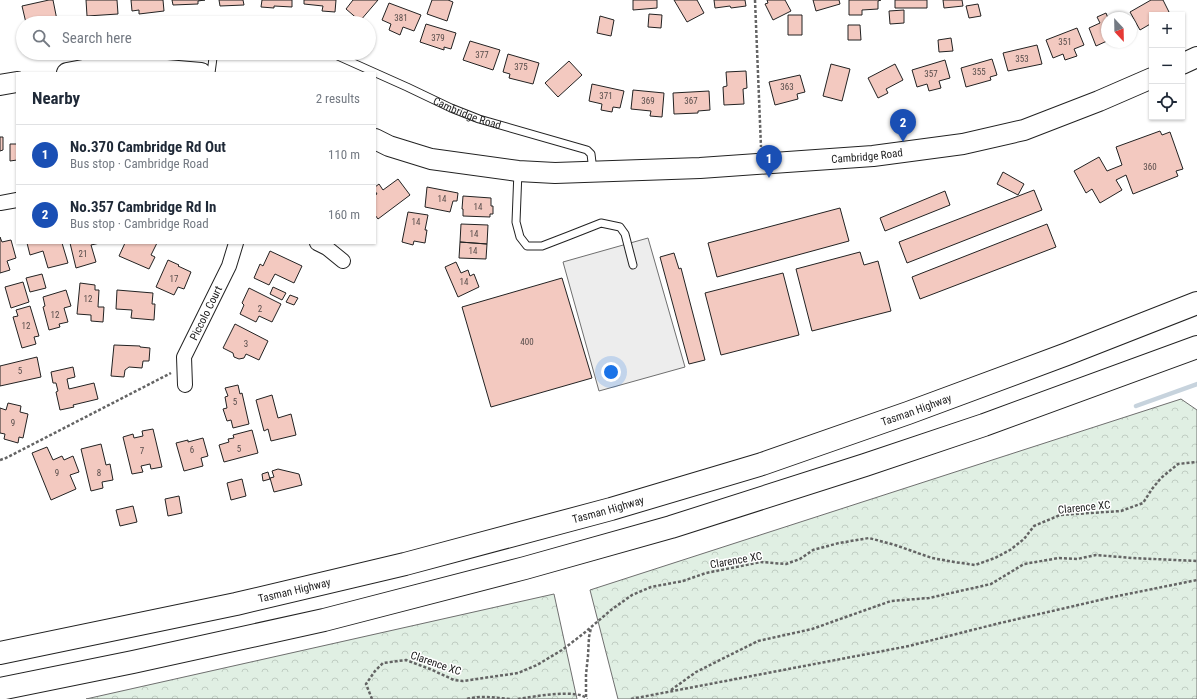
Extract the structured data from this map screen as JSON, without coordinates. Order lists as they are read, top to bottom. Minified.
{"streets":{"highway":["Tasman Highway"],"main road":["Cambridge Road"],"street":["Piccolo Court"],"path":["Clarence XC"]},"house_numbers":["381","379","351","377","353","375","355","357","363","371","369","367","360","14","14","14","14","14","21","17","14","12","2","12","12","400","3","5","5","9","5","6","7","9","8"],"north":"bottom","page":{"map_buttons":["+","−"],"search":"Search here","heading":["Nearby","2 results"],"pins":["2","1"],"list":[{"mark":"1","name":"No.370 Cambridge Rd Out","note":"Bus stop · Cambridge Road","value":"110 m"},{"mark":"2","name":"No.357 Cambridge Rd In","note":"Bus stop · Cambridge Road","value":"160 m"}]}}
